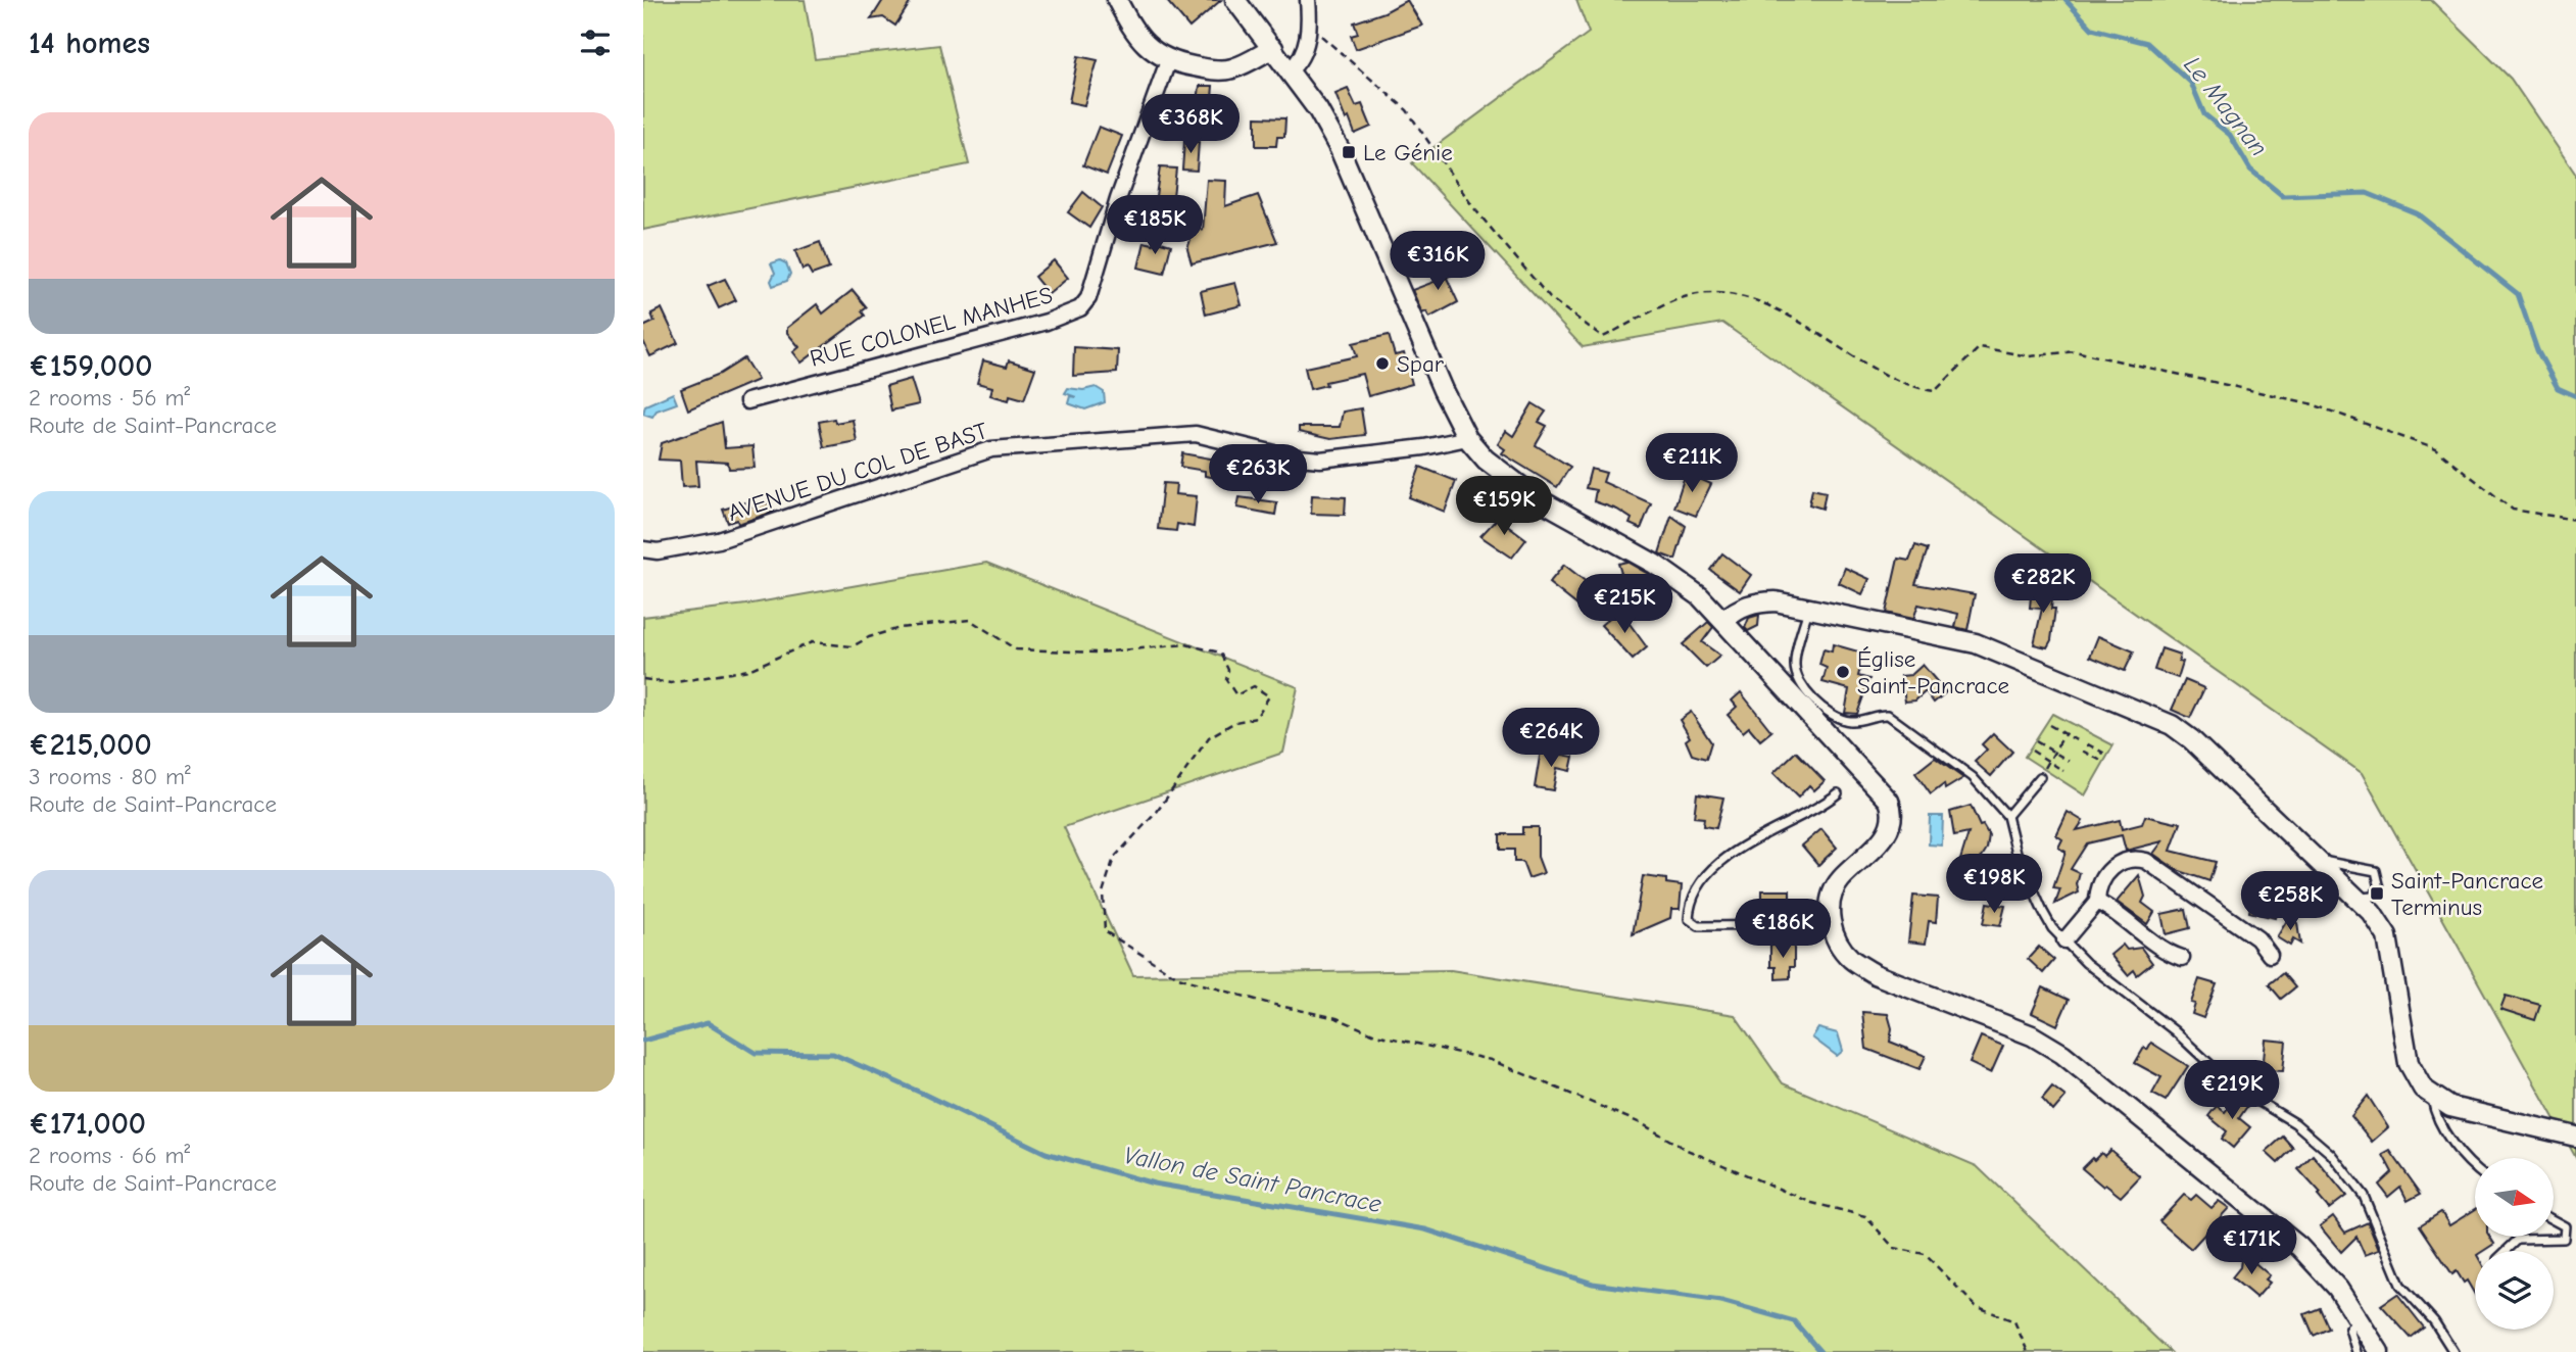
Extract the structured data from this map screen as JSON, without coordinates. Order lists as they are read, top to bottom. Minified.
{"streets":{"street":["RUE COLONEL MANHES","AVENUE DU COL DE BAST"]},"water":["Le Magnan","Vallon de Saint Pancrace"],"places":{"transit":["Le Génie","Saint-Pancrace Terminus"],"other":["Spar","Église Saint-Pancrace"]},"north":"right","page":{"heading":"14 homes","list":[{"name":"€159,000","note":"2 rooms · 56 m² · Route de Saint-Pancrace"},{"name":"€215,000","note":"3 rooms · 80 m² · Route de Saint-Pancrace"},{"name":"€171,000","note":"2 rooms · 66 m² · Route de Saint-Pancrace"}],"price":["€368K","€185K","€316K","€211K","€263K","€159K","€282K","€215K","€264K","€198K","€258K","€186K","€219K","€171K"]}}
